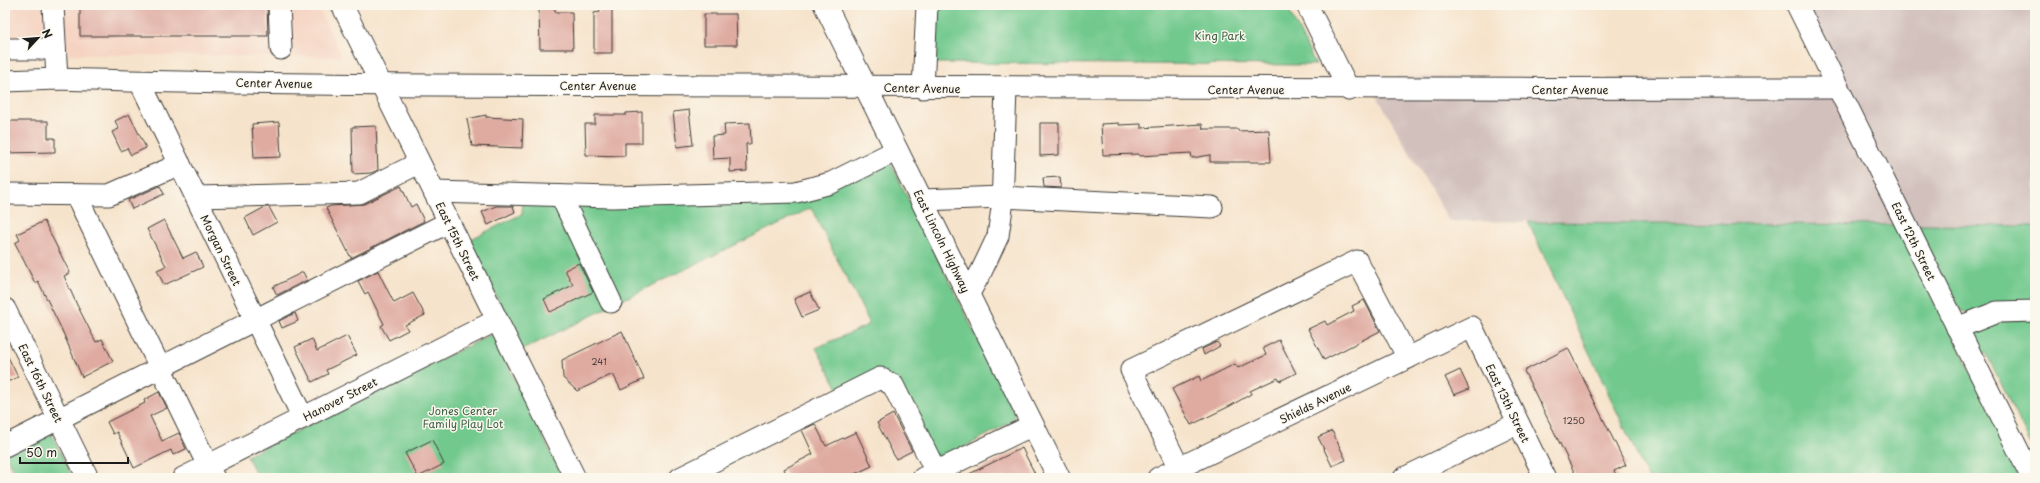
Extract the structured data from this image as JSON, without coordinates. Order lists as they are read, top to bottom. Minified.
{"streets":{"main road":["East Lincoln Highway"],"street":["Center Avenue","East 15th Street","East 12th Street","Morgan Street","East 16th Street","Hanover Street","Shields Avenue","East 13th Street"]},"crossings":[["Center Avenue","East 15th Street"],["Center Avenue","East Lincoln Highway"],["Center Avenue","East 12th Street"],["Center Avenue","Morgan Street"],["East 15th Street","Hanover Street"],["Morgan Street","Hanover Street"],["Shields Avenue","East 13th Street"]],"parks":["King Park","Jones Center Family Play Lot"],"house_numbers":["241","1250"],"scale_bar":"50 m","north":"top right"}
